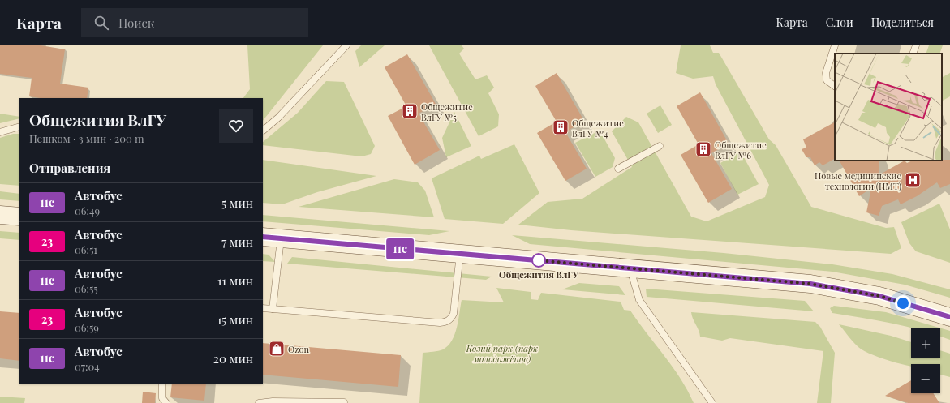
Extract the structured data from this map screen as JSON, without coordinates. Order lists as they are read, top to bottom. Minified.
{"parks":["Козий парк (парк молодожёнов)"],"places":{"building":["Общежитие ВлГУ №5","Общежитие ВлГУ №4","Общежитие ВлГУ №6"],"hospital":["Новые медицинские технологии (НМТ)"],"other":["Общежития ВлГУ"],"shop":["Ozon"]},"lines":["bus line 11с"],"page":{"header":"Карта","search":"Поиск","nav":["Карта","Слои","Поделиться"],"on_map":"11с","heading":[["Общежития ВлГУ","Пешком · 3 мин · 200 m"],"Отправления"],"list":[{"mark":"11с","name":"Автобус","note":"06:49","value":"5 мин"},{"mark":"23","name":"Автобус","note":"06:51","value":"7 мин"},{"mark":"11с","name":"Автобус","note":"06:55","value":"11 мин"},{"mark":"23","name":"Автобус","note":"06:59","value":"15 мин"},{"mark":"11с","name":"Автобус","note":"07:04","value":"20 мин"}],"map_buttons":["+","−"]}}
